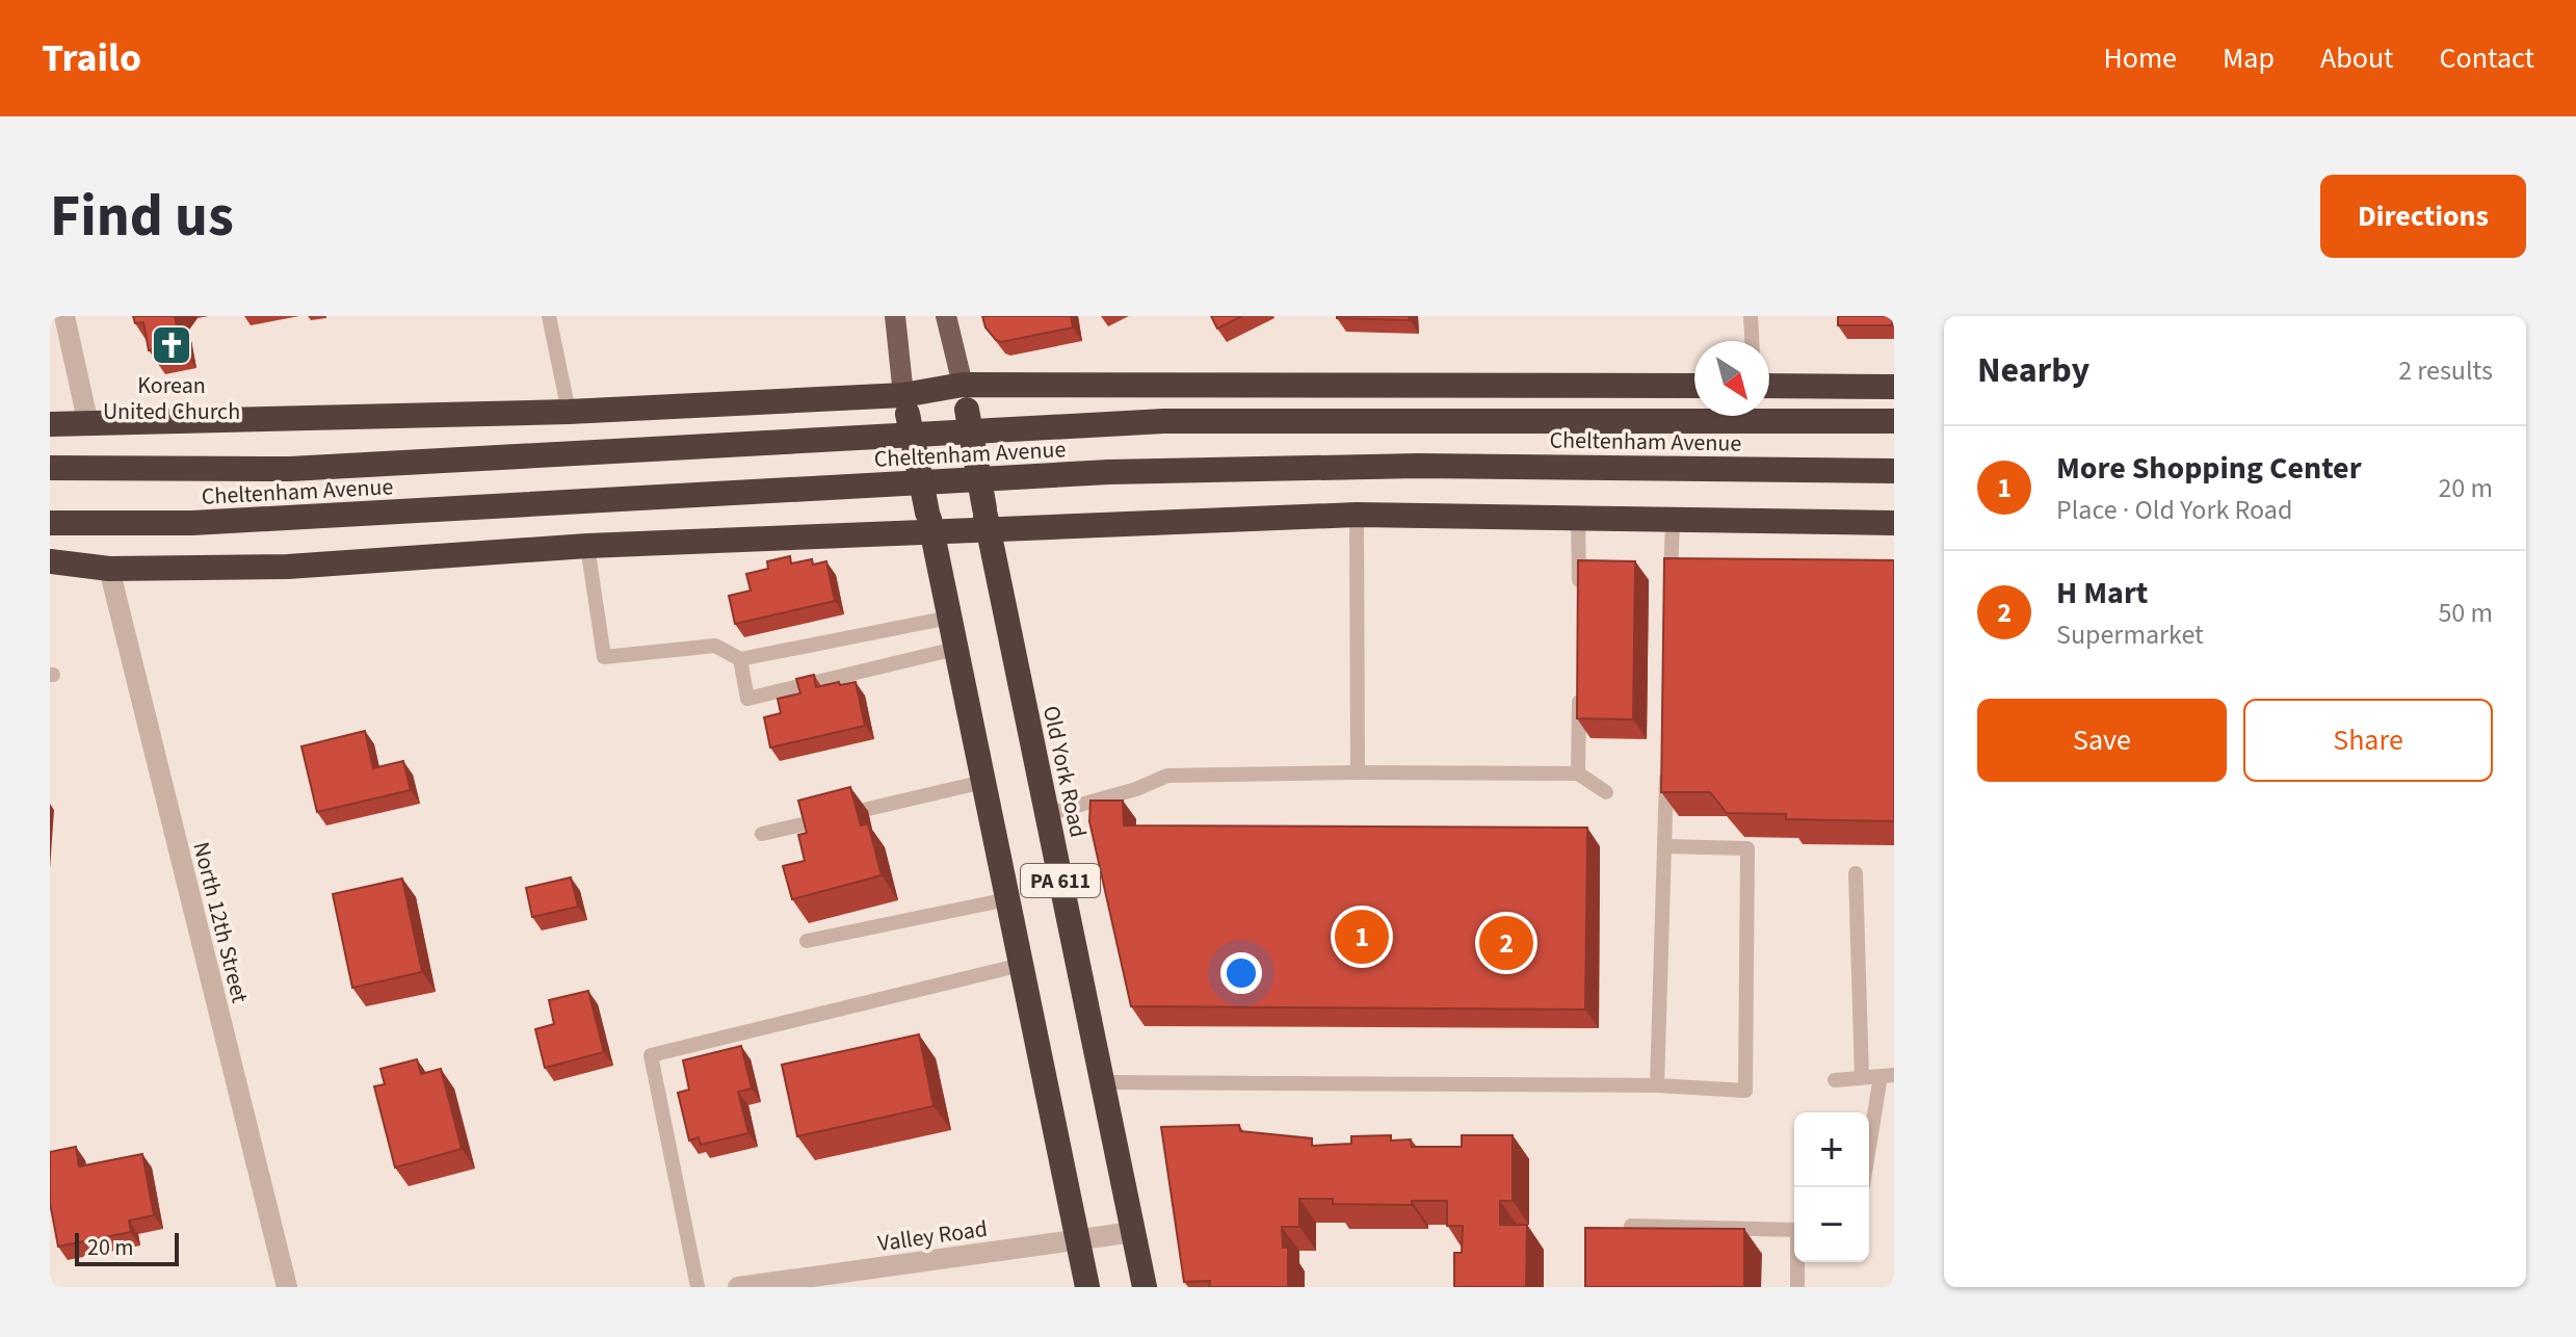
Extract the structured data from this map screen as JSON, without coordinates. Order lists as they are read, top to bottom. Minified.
{"streets":{"highway":["Cheltenham Avenue","Old York Road","PA 611"],"street":["North 12th Street","Valley Road"]},"crossings":[["Old York Road","Valley Road"],["PA 611","Valley Road"]],"places":{"church":["Korean United Church"]},"scale_bar":"20 m","north":"bottom right","page":{"header":"Trailo","nav":["Home","Map","About","Contact"],"buttons":["Directions",["Save","Share"]],"title":"Find us","heading":["Nearby","2 results"],"list":[{"mark":"1","name":"More Shopping Center","note":"Place · Old York Road","value":"20 m"},{"mark":"2","name":"H Mart","note":"Supermarket","value":"50 m"}],"pins":["1","2"],"map_buttons":["+","−"],"scale":"20 m"}}
